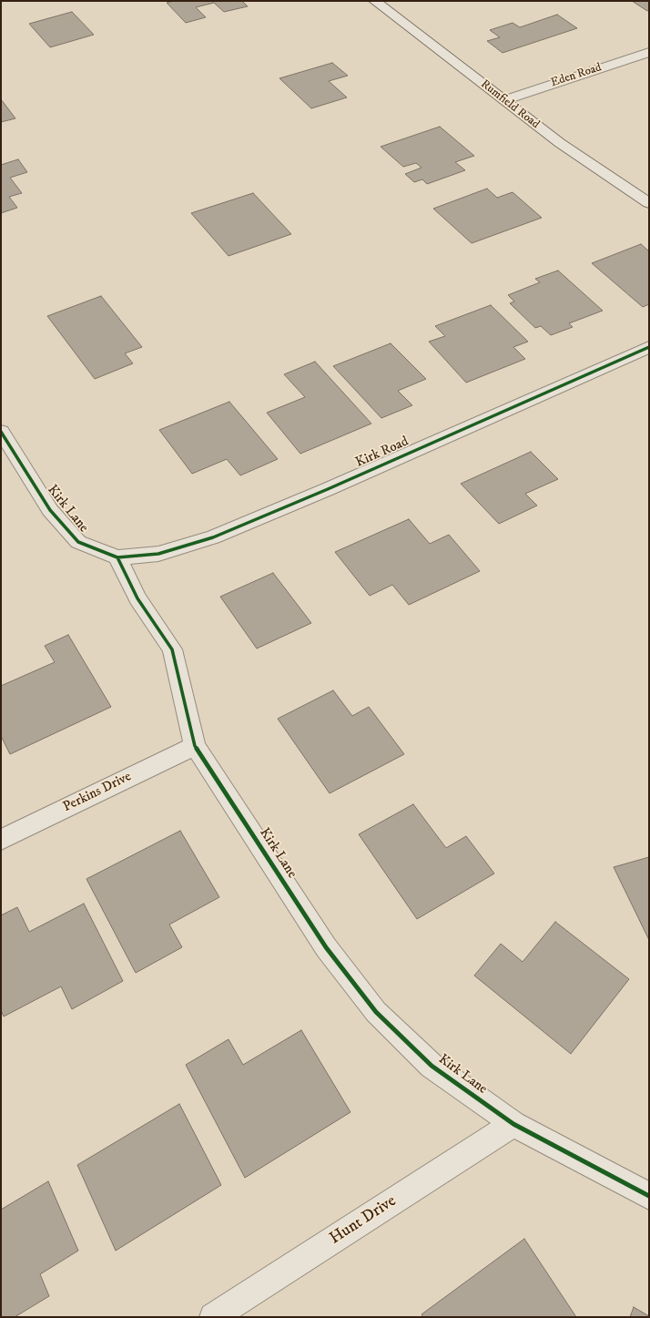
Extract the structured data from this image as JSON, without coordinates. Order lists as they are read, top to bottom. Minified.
{"streets":{"street":["Eden Road","Rumfield Road","Kirk Road","Kirk Lane","Perkins Drive","Hunt Drive"]},"crossings":[["Eden Road","Rumfield Road"],["Kirk Road","Kirk Lane"],["Kirk Lane","Perkins Drive"],["Kirk Lane","Hunt Drive"]]}
